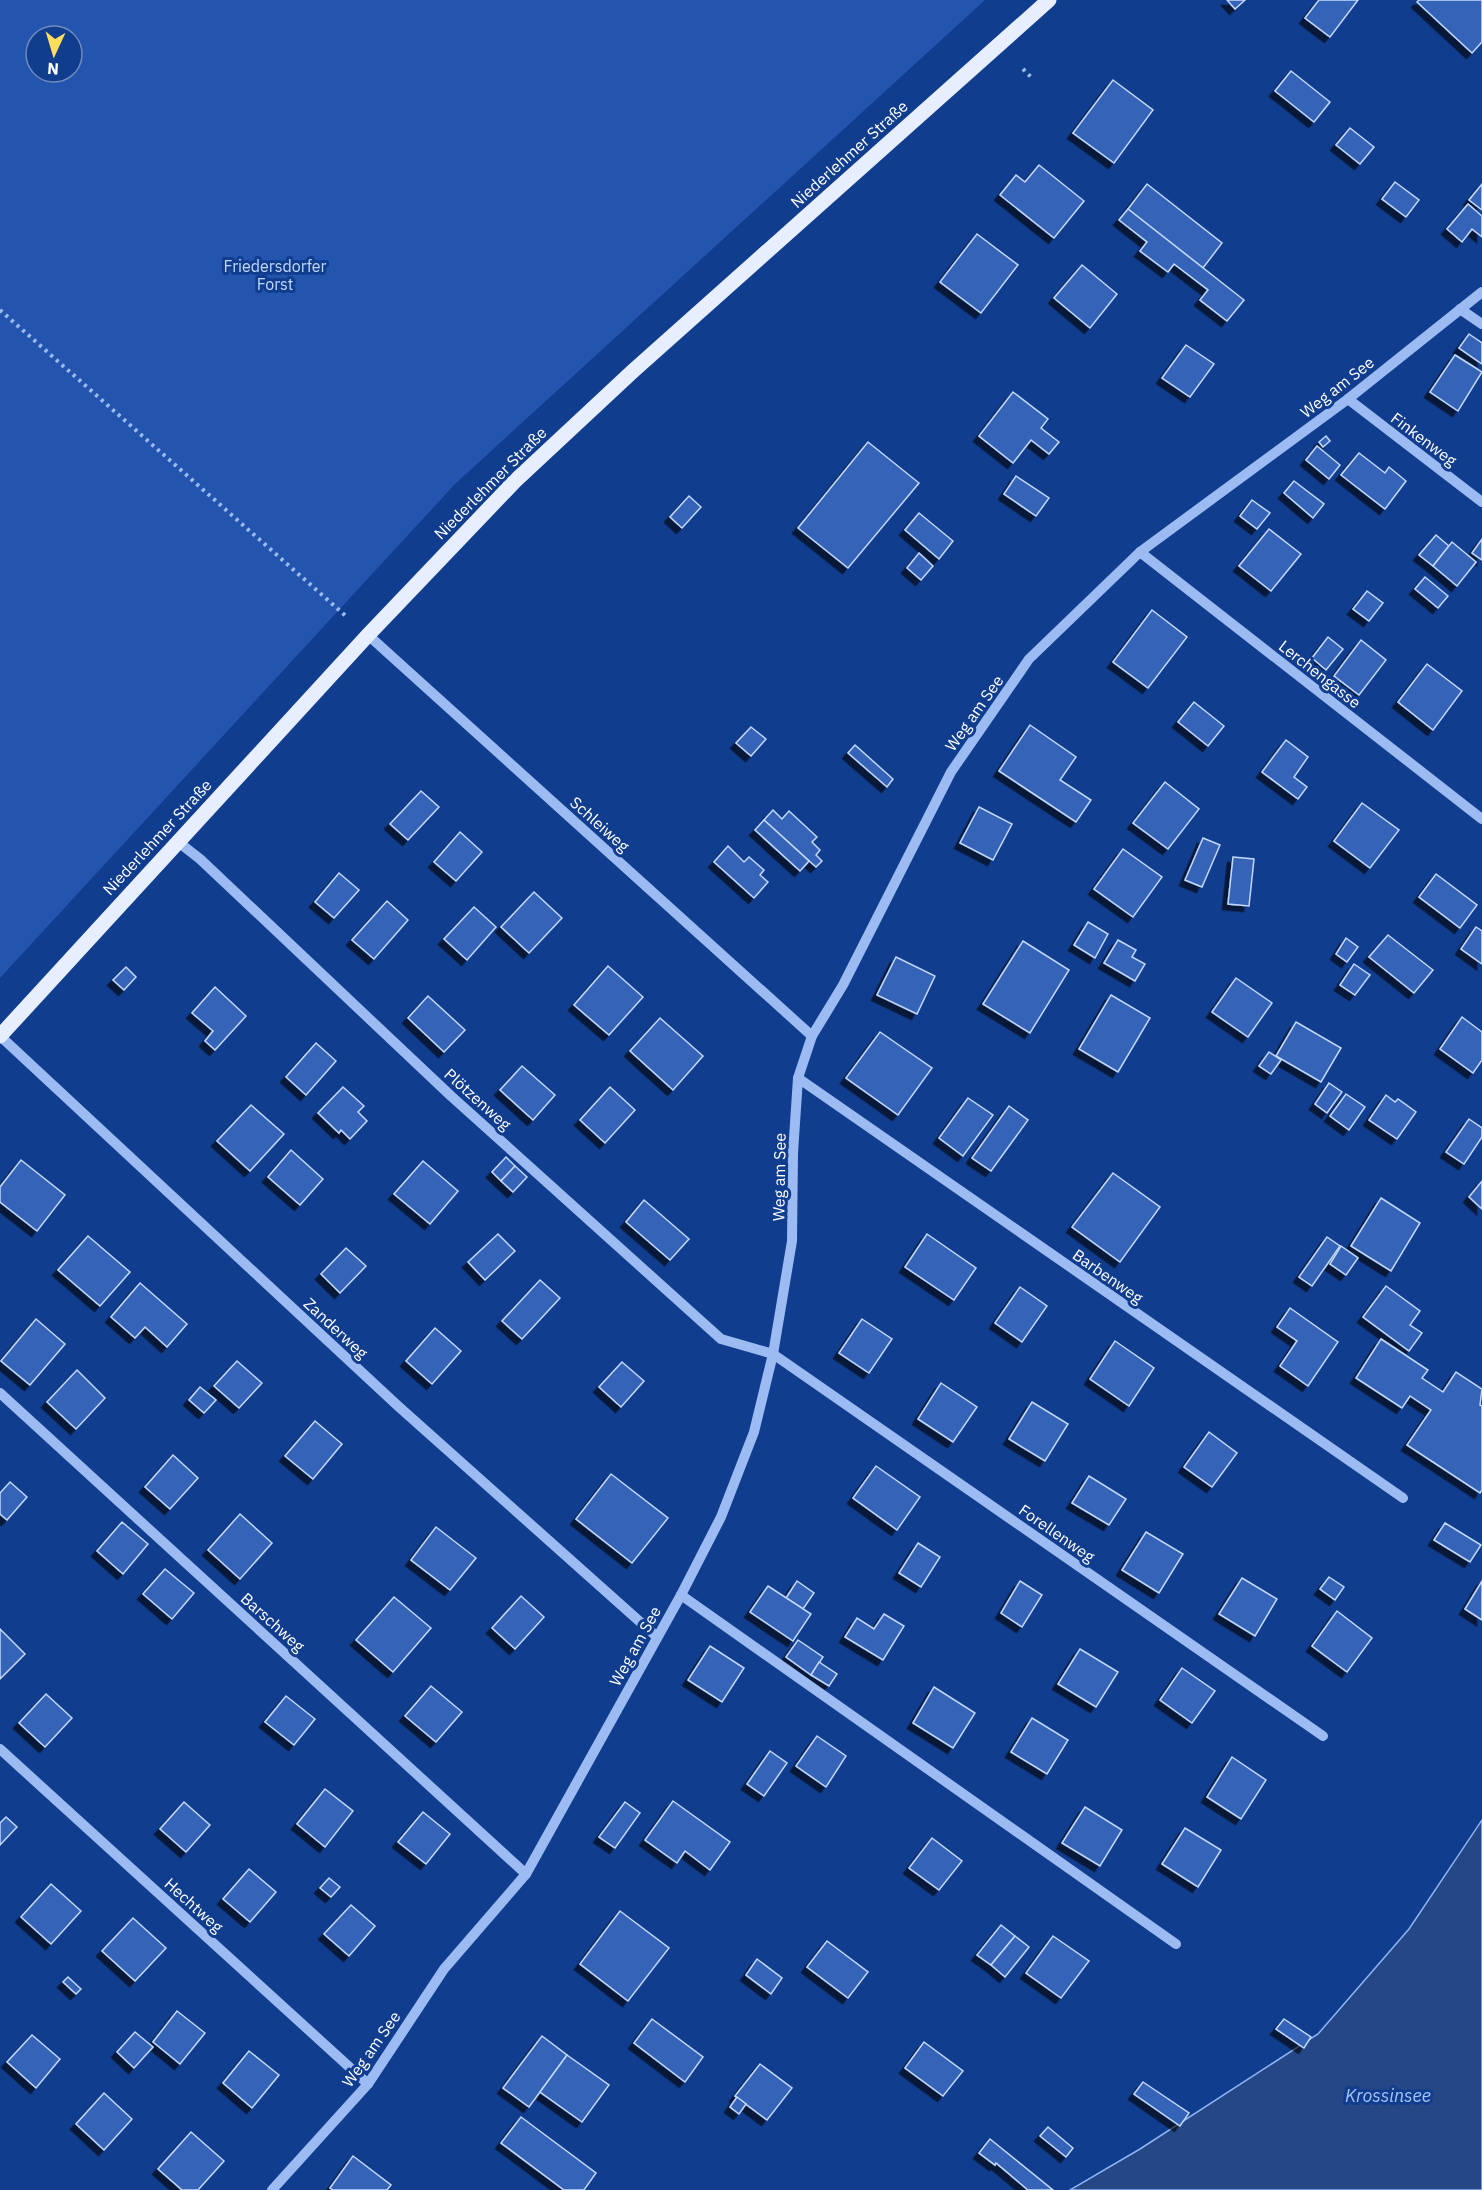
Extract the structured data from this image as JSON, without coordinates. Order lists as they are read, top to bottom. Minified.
{"streets":{"main road":["Niederlehmer Straße"],"lane":["Weg am See","Finkenweg","Lerchengasse","Schleiweg","Plötzenweg","Barbenweg","Zanderweg","Forellenweg","Barschweg","Hechtweg"]},"crossings":[["Niederlehmer Straße","Schleiweg"],["Niederlehmer Straße","Plötzenweg"],["Niederlehmer Straße","Zanderweg"],["Weg am See","Finkenweg"],["Weg am See","Lerchengasse"],["Weg am See","Schleiweg"],["Weg am See","Plötzenweg"],["Weg am See","Barbenweg"],["Weg am See","Zanderweg"],["Weg am See","Forellenweg"],["Weg am See","Barschweg"],["Weg am See","Hechtweg"],["Plötzenweg","Forellenweg"]],"water":["Krossinsee"],"parks":["Friedersdorfer Forst"],"north":"bottom"}
